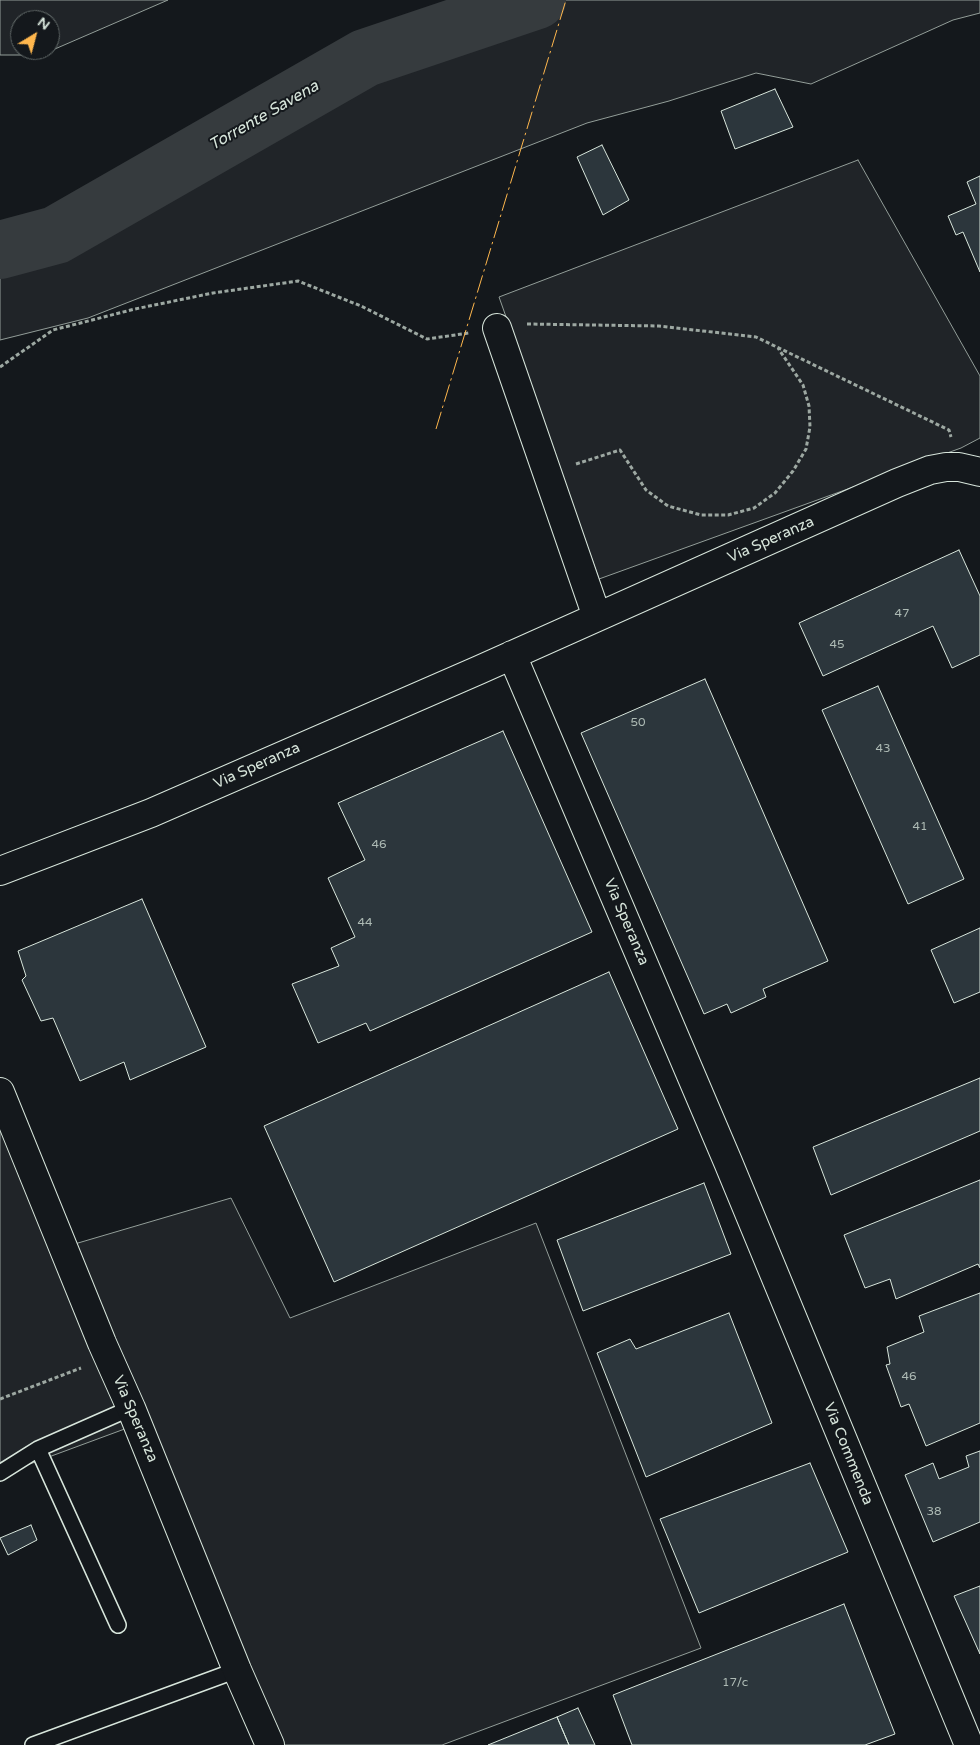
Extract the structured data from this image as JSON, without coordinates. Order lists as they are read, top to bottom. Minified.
{"streets":{"street":["Via Speranza","Via Commenda"]},"crossings":[["Via Speranza","Via Commenda"]],"water":["Torrente Savena"],"house_numbers":["47","45","50","43","41","46","44","46","38","17/c"],"north":"top right"}
